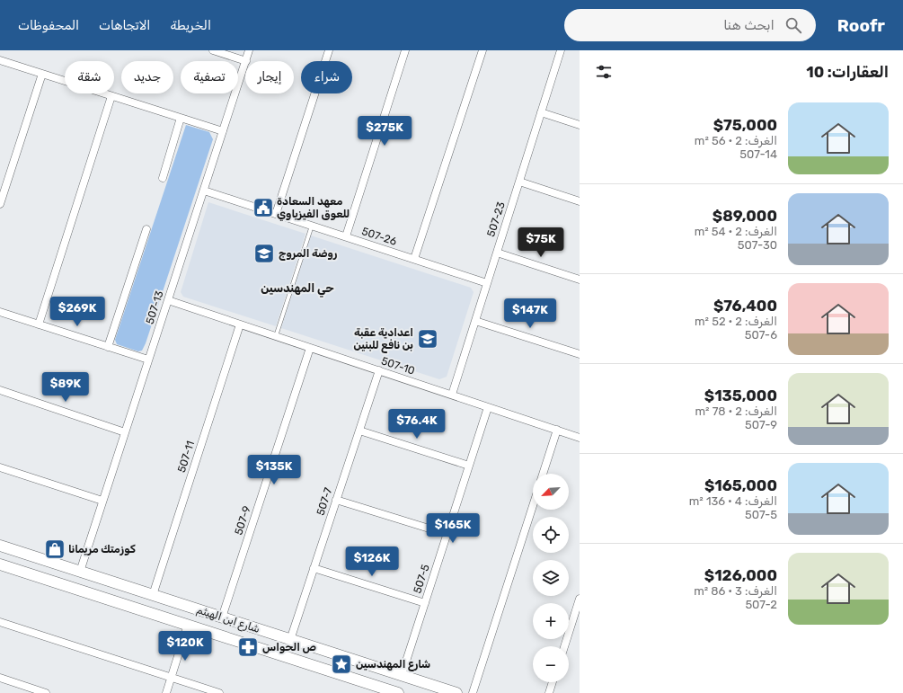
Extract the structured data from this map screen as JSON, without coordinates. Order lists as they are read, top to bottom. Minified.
{"streets":{"main road":["شارع ابن الهيثم"],"street":["507-23","507-26","507-13","507-10","507-11","507-7","507-9","507-5"]},"crossings":[["507-23","507-26"],["507-23","507-10"],["507-26","507-13"],["507-13","507-10"],["507-13","شارع ابن الهيثم"],["507-10","507-11"],["507-10","507-7"],["507-10","507-9"],["507-10","507-5"],["507-11","شارع ابن الهيثم"],["507-7","شارع ابن الهيثم"],["507-9","شارع ابن الهيثم"],["507-5","شارع ابن الهيثم"]],"districts":["حي المهندسين"],"places":{"public building":["معهد السعادة للعوق الفيزياوي"],"school or university":["روضة المروج","اعدادية عقبة بن نافع للبنين"],"shop":["كوزمتك مريمانا"],"pharmacy":["ص الحواس"],"place":["شارع المهندسين"]},"north":"bottom left","page":{"header":"Roofr","search":"ابحث هنا","nav":["الخريطة","الاتجاهات","المحفوظات"],"heading":"العقارات: 10","chip":["شراء","إيجار","تصفية","جديد","شقة"],"list":[{"name":"$75,000","note":"الغرف: 2 · 56 m² · 507-14"},{"name":"$89,000","note":"الغرف: 2 · 54 m² · 507-30"},{"name":"$76,400","note":"الغرف: 2 · 52 m² · 507-6"},{"name":"$135,000","note":"الغرف: 2 · 78 m² · 507-9"},{"name":"$165,000","note":"الغرف: 4 · 136 m² · 507-5"},{"name":"$126,000","note":"الغرف: 3 · 86 m² · 507-2"}],"price":["$275K","$75K","$269K","$147K","$89K","$76.4K","$135K","$165K","$126K","$120K"],"map_buttons":["+","−"]}}
